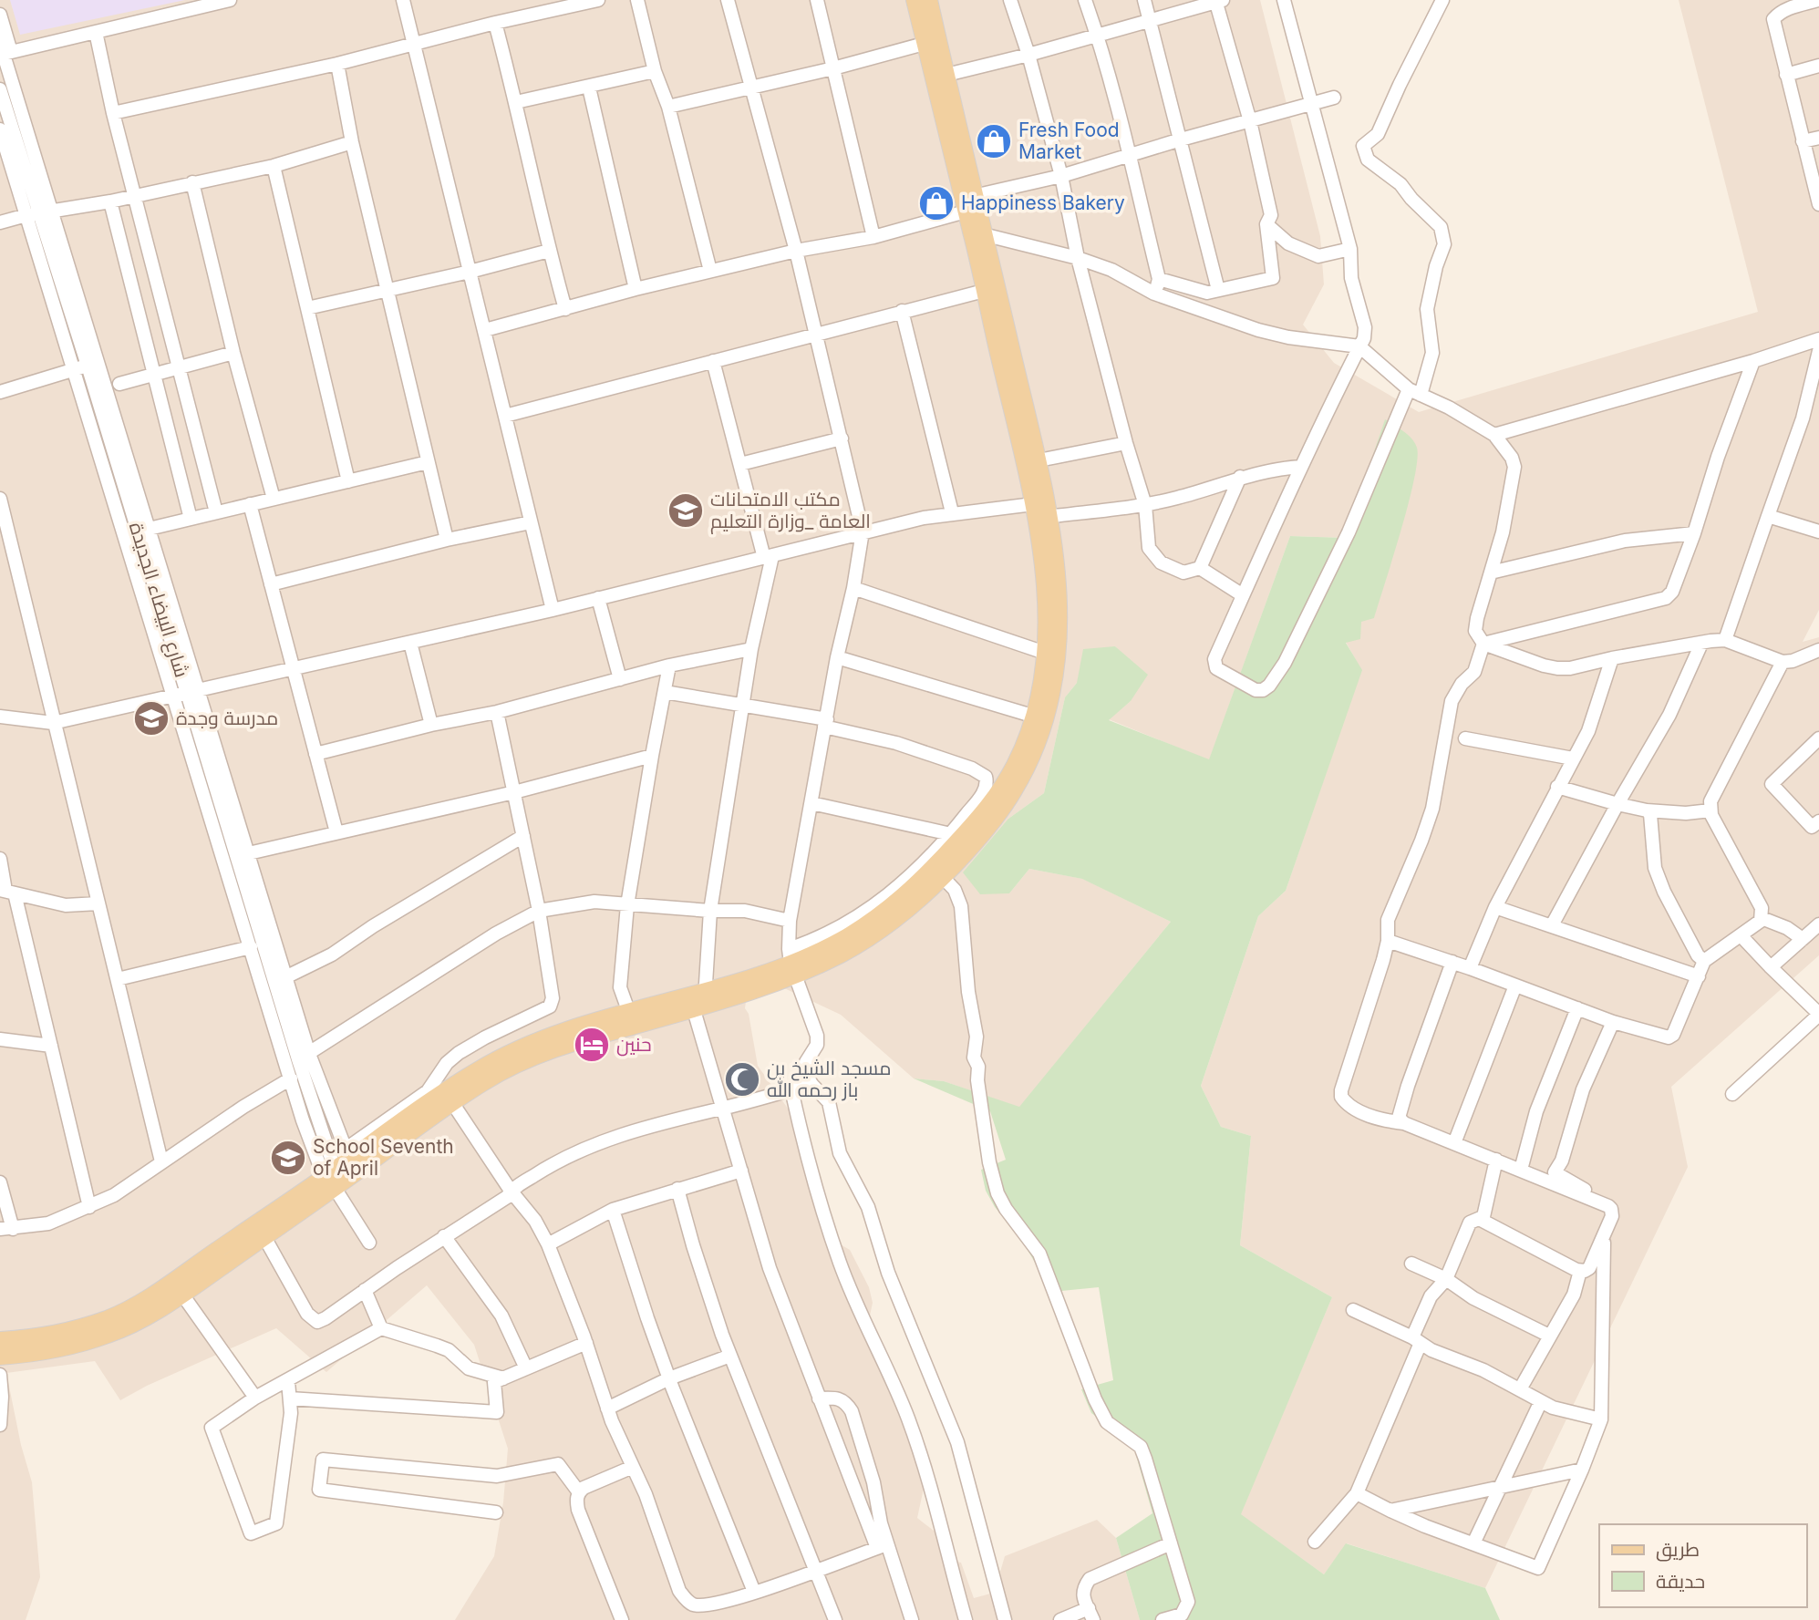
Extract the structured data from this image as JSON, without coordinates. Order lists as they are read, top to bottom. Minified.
{"streets":{"street":["شارع البيضاء الجديدة"]},"places":{"shop":["Fresh Food Market","Happiness Bakery"],"school or university":["مكتب الامتحانات العامة _وزارة التعليم","مدرسة وجدة","School Seventh of April"],"hotel":["حنين"],"mosque":["مسجد الشيخ بن باز رحمه الله"]},"legend":["طريق","حديقة"]}
